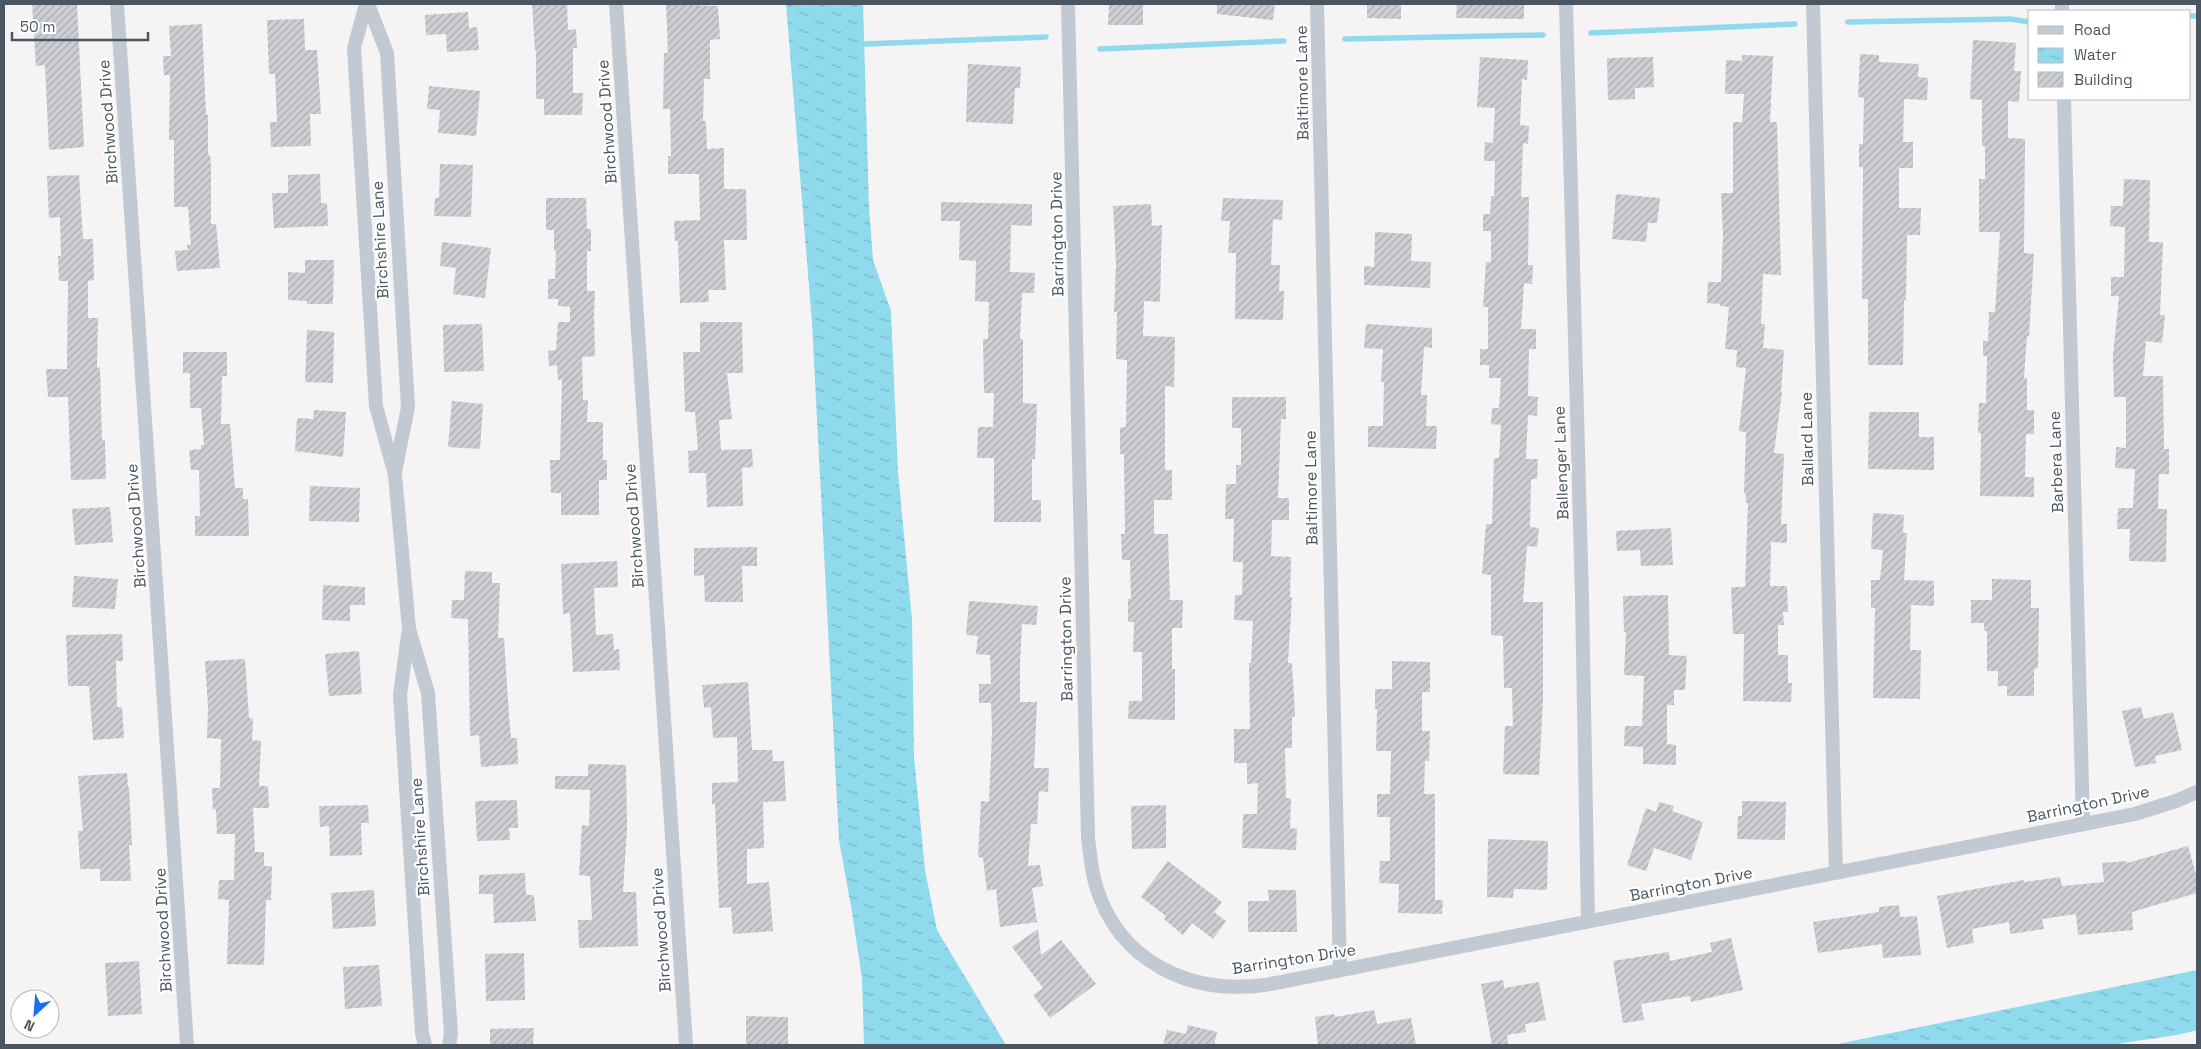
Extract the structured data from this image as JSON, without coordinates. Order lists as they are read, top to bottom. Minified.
{"streets":{"street":["Baltimore Lane","Birchwood Drive","Barrington Drive","Birchshire Lane","Ballard Lane","Barbera Lane","Ballenger Lane"]},"crossings":[["Baltimore Lane","Barrington Drive"],["Barrington Drive","Ballard Lane"],["Barrington Drive","Barbera Lane"],["Barrington Drive","Ballenger Lane"]],"legend":["Road","Water","Building"],"scale_bar":"50 m","north":"bottom left"}
